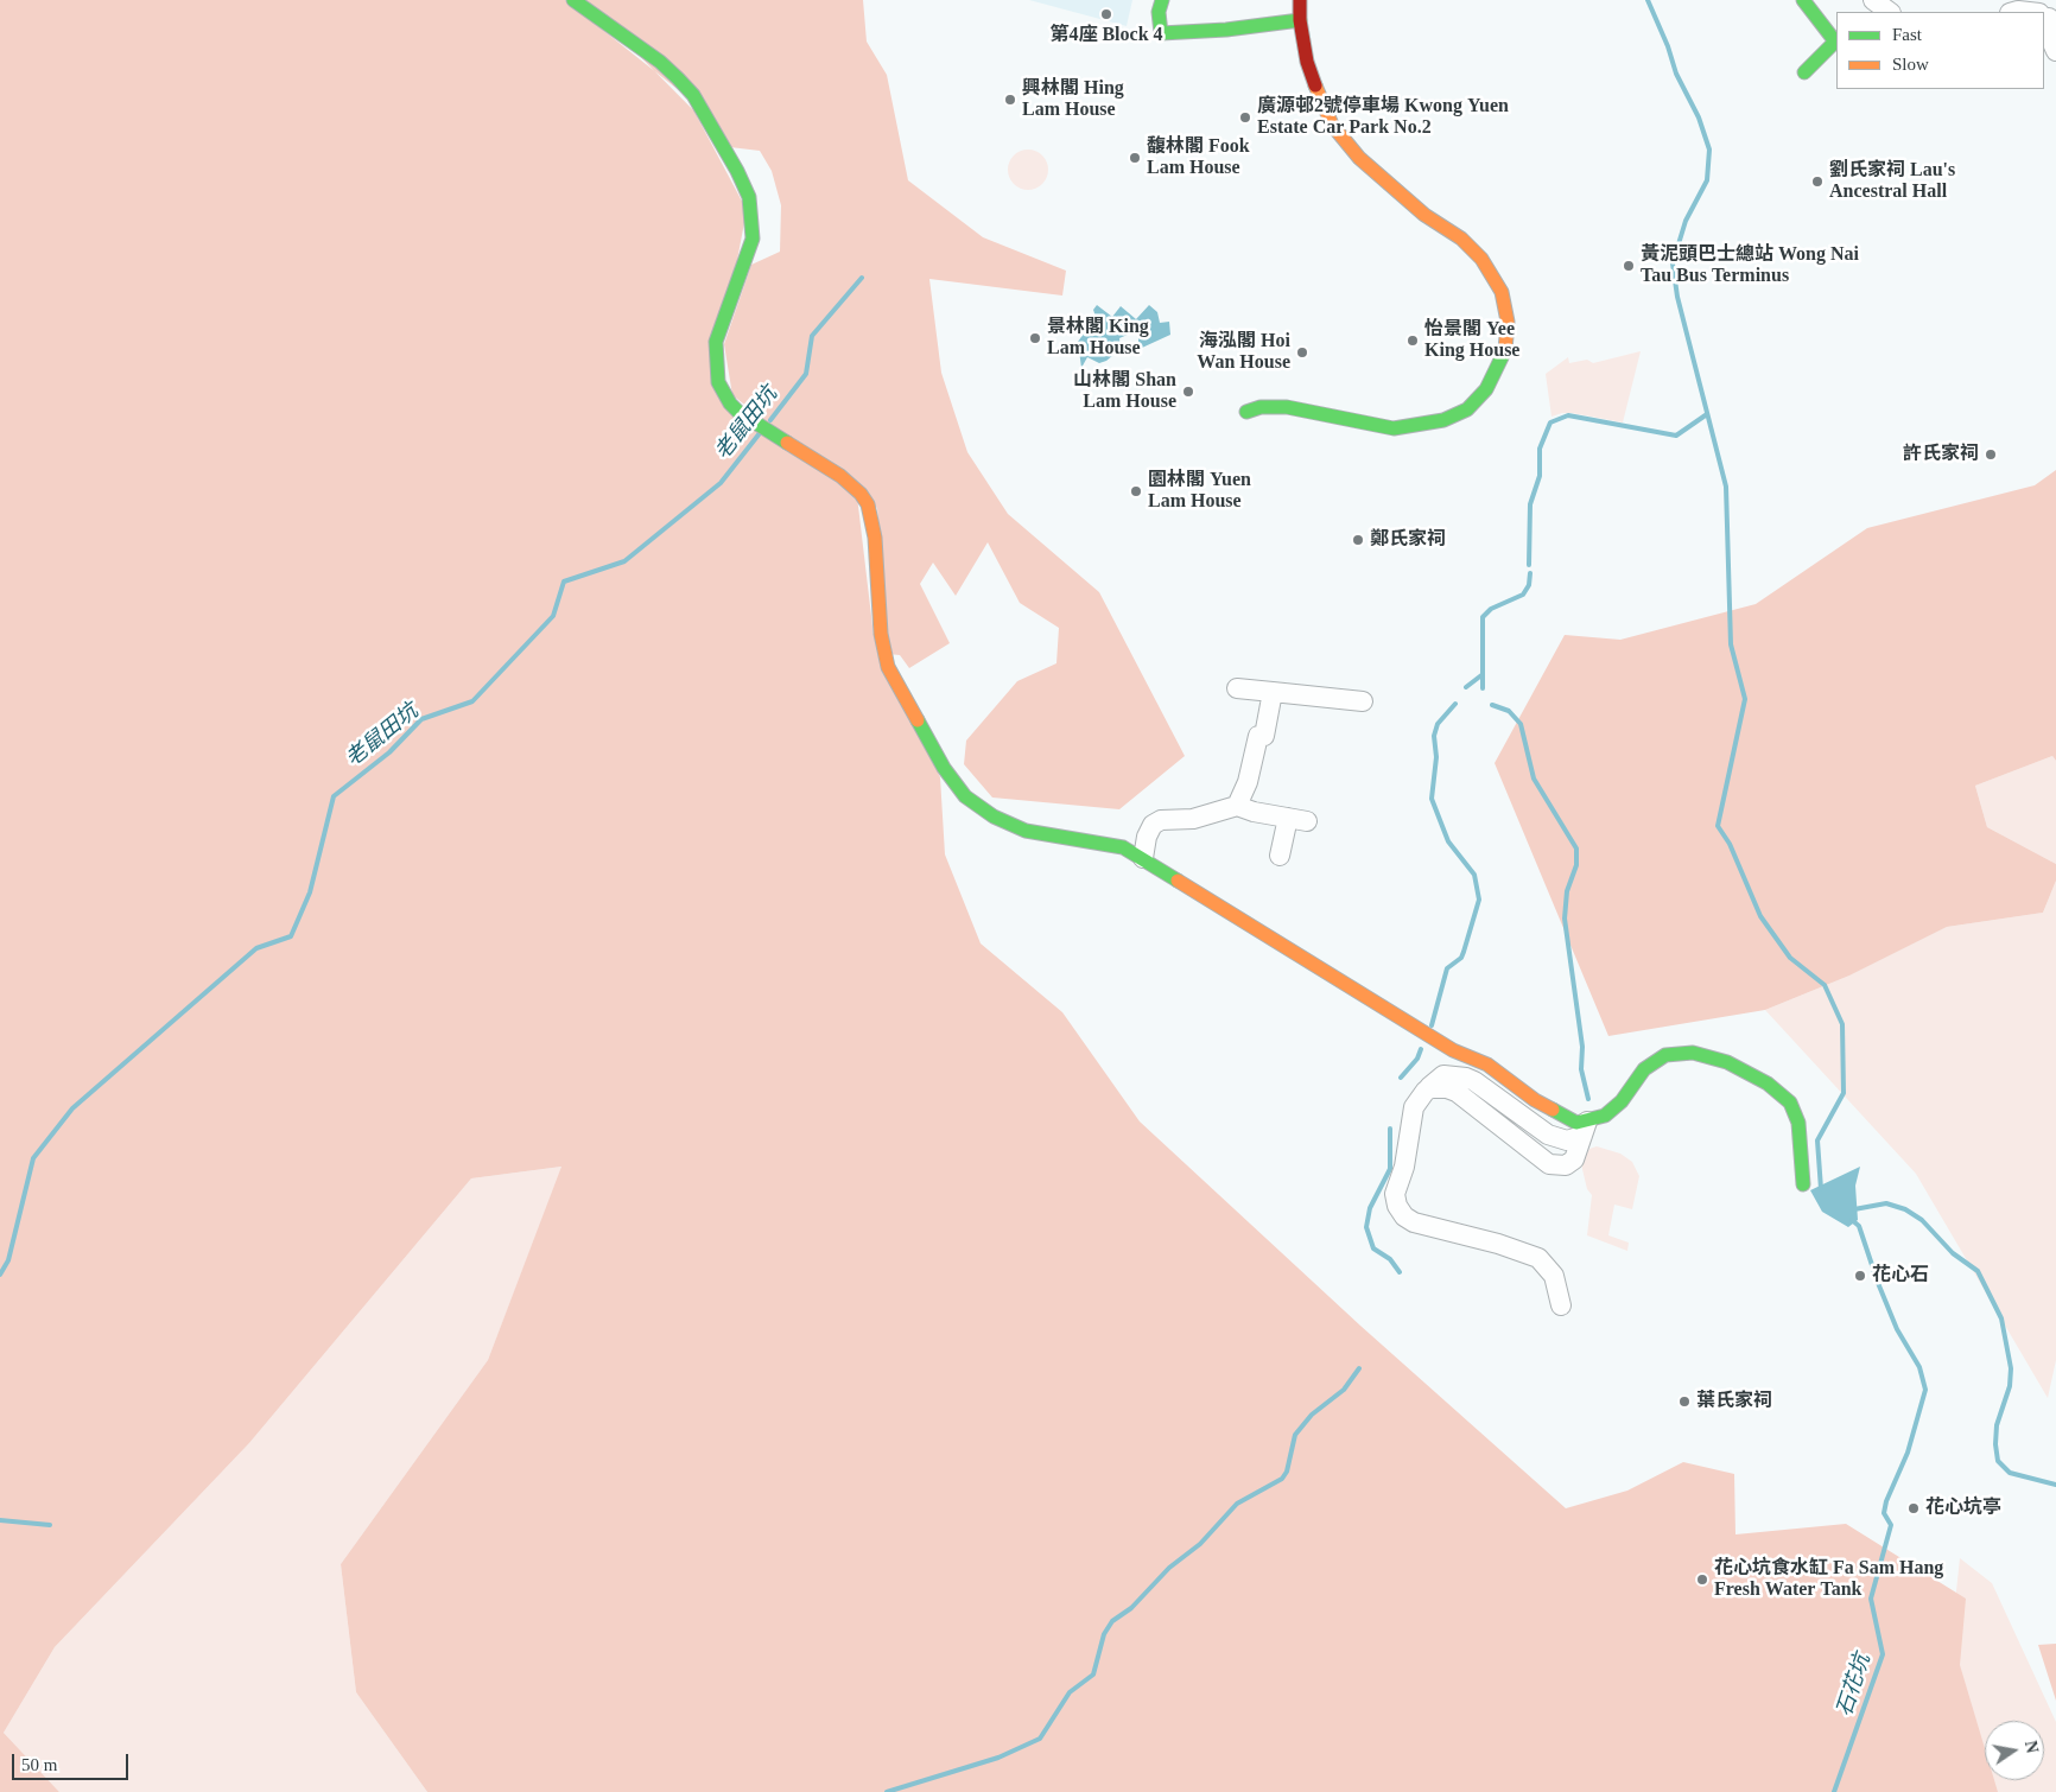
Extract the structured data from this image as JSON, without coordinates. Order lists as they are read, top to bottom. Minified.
{"water":["老鼠田坑","石花坑"],"places":["第4座 Block 4","興林閣 Hing Lam House","廣源邨2號停車場 Kwong Yuen Estate Car Park No.2","馥林閣 Fook Lam House","劉氏家祠 Lau's Ancestral Hall","黃泥頭巴士總站 Wong Nai Tau Bus Terminus","景林閣 King Lam House","怡景閣 Yee King House","海泓閣 Hoi Wan House","山林閣 Shan Lam House","許氏家祠","園林閣 Yuen Lam House","鄭氏家祠","花心石","葉氏家祠","花心坑亭","花心坑食水缸 Fa Sam Hang Fresh Water Tank"],"legend":["Fast","Slow"],"scale_bar":"50 m","north":"right"}
